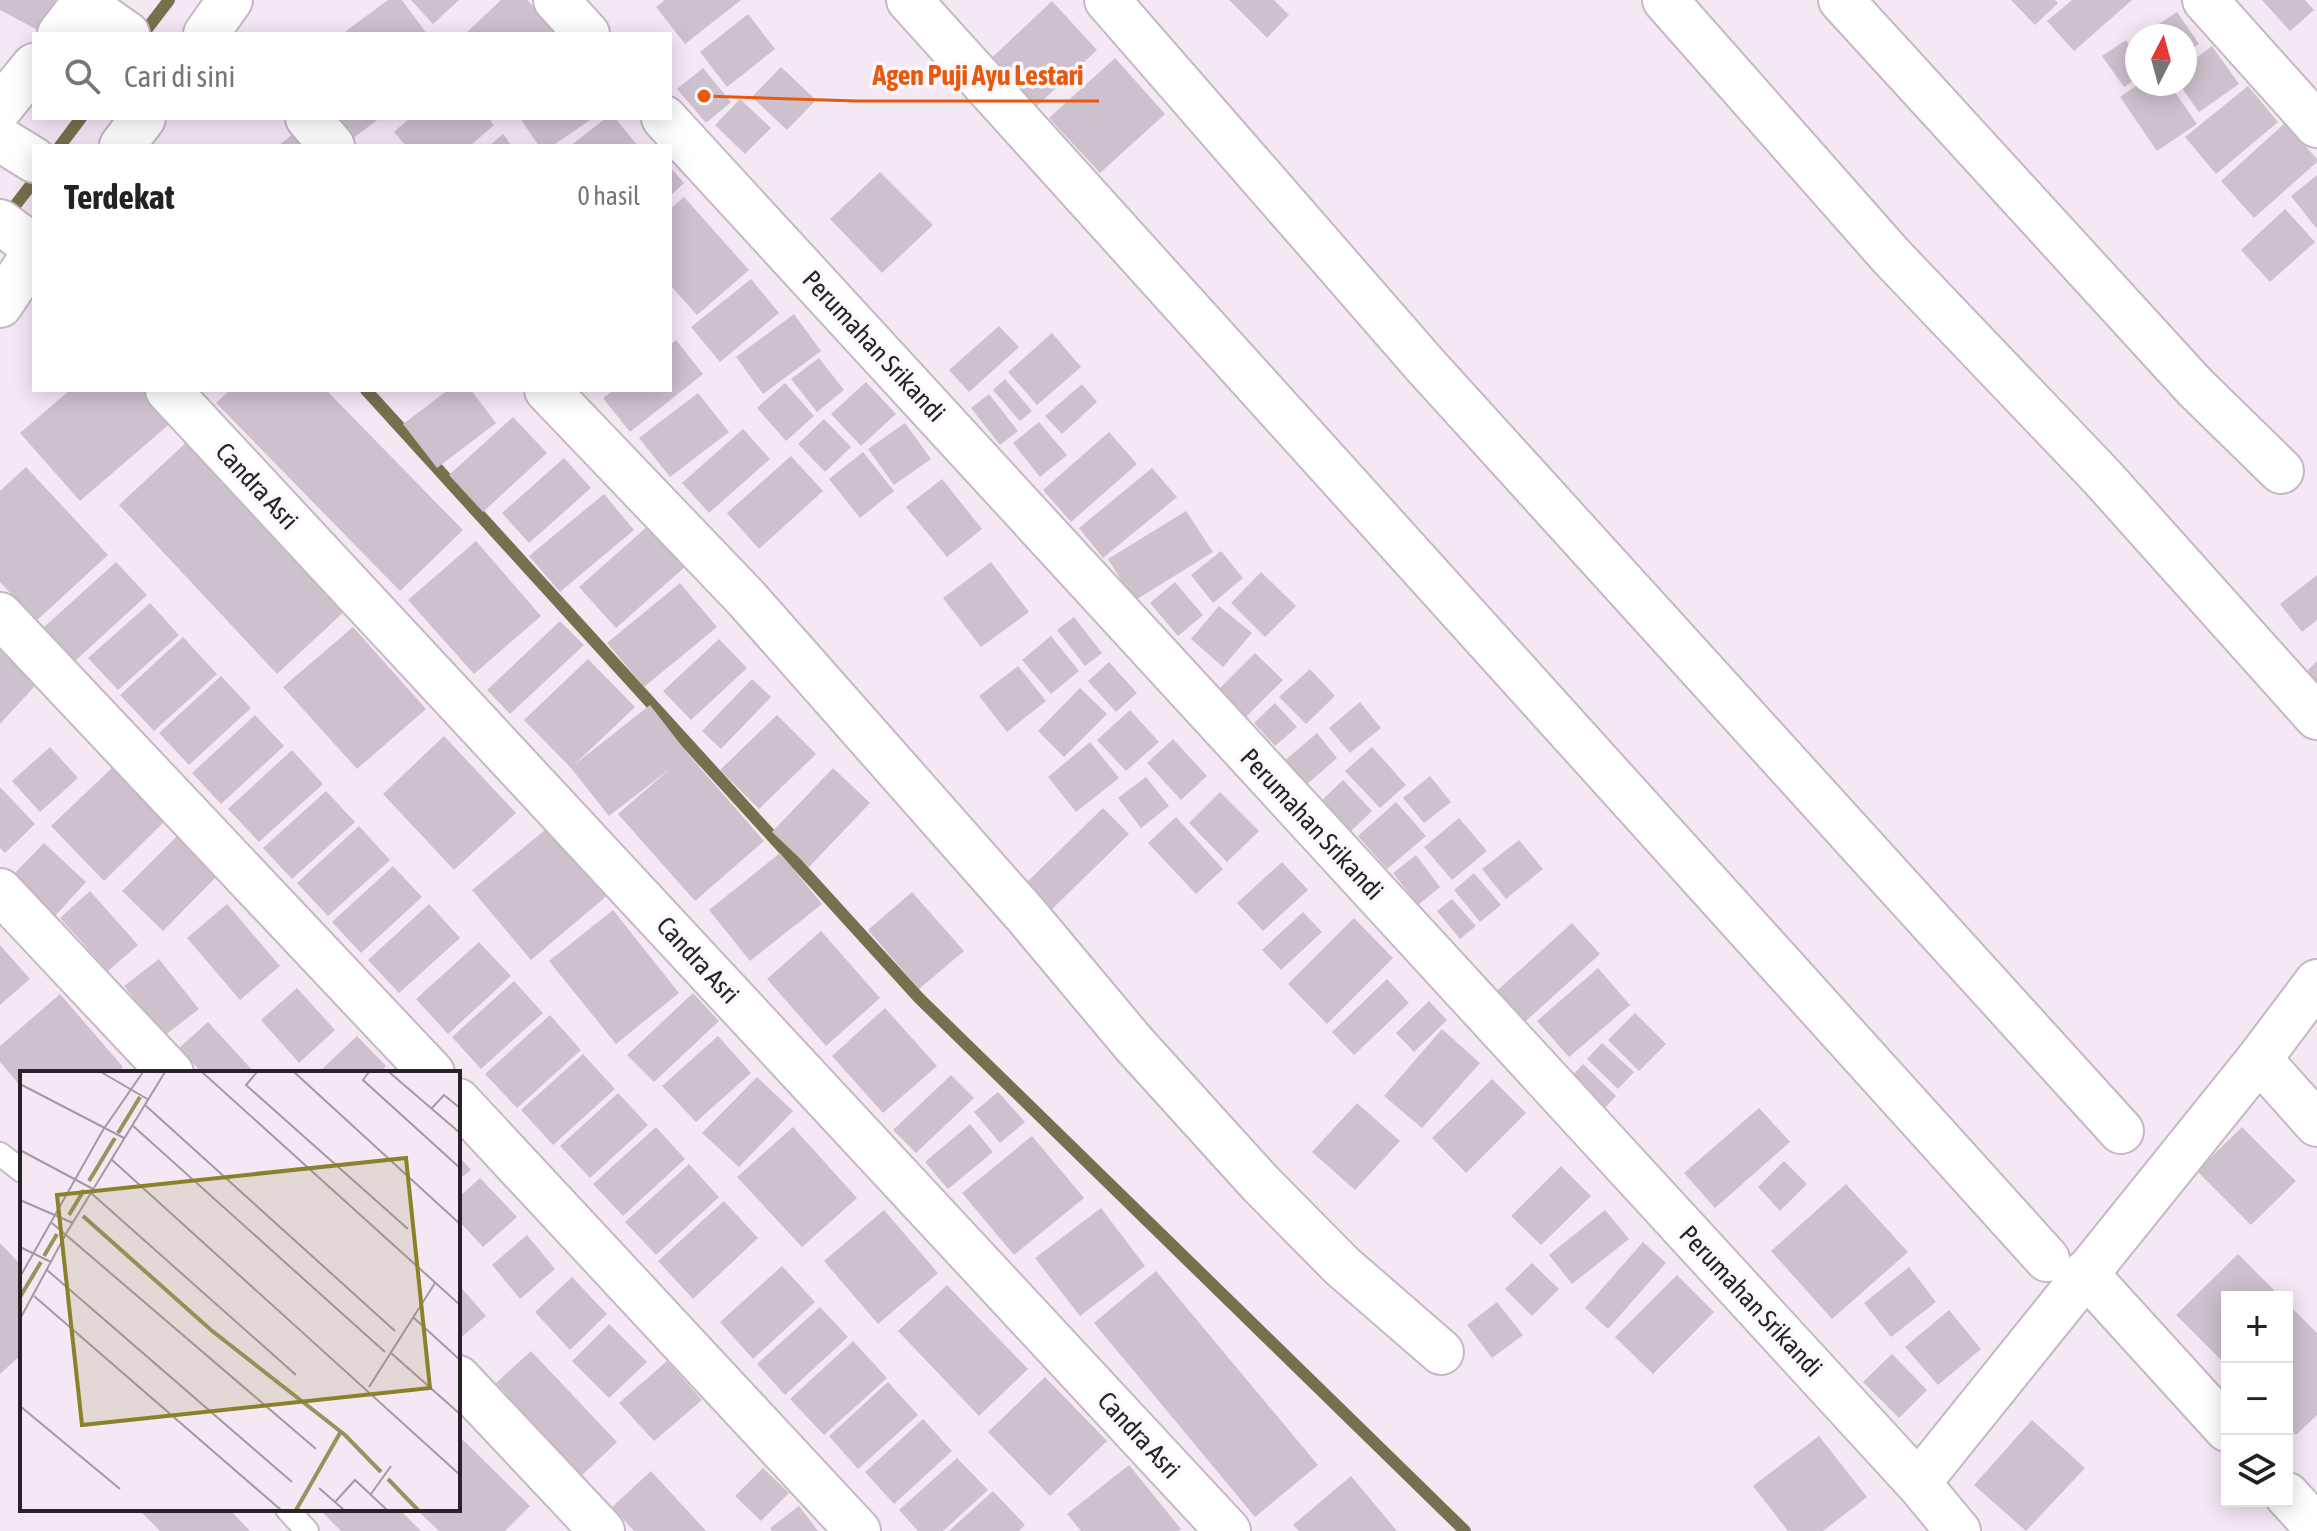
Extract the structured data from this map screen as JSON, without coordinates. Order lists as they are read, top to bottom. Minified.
{"streets":{"street":["Perumahan Srikandi","Candra Asri"]},"places":["Agen Puji Ayu Lestari"],"north":"top","page":{"search":"Cari di sini","heading":["Terdekat","0 hasil"],"map_buttons":["+","−"]}}
